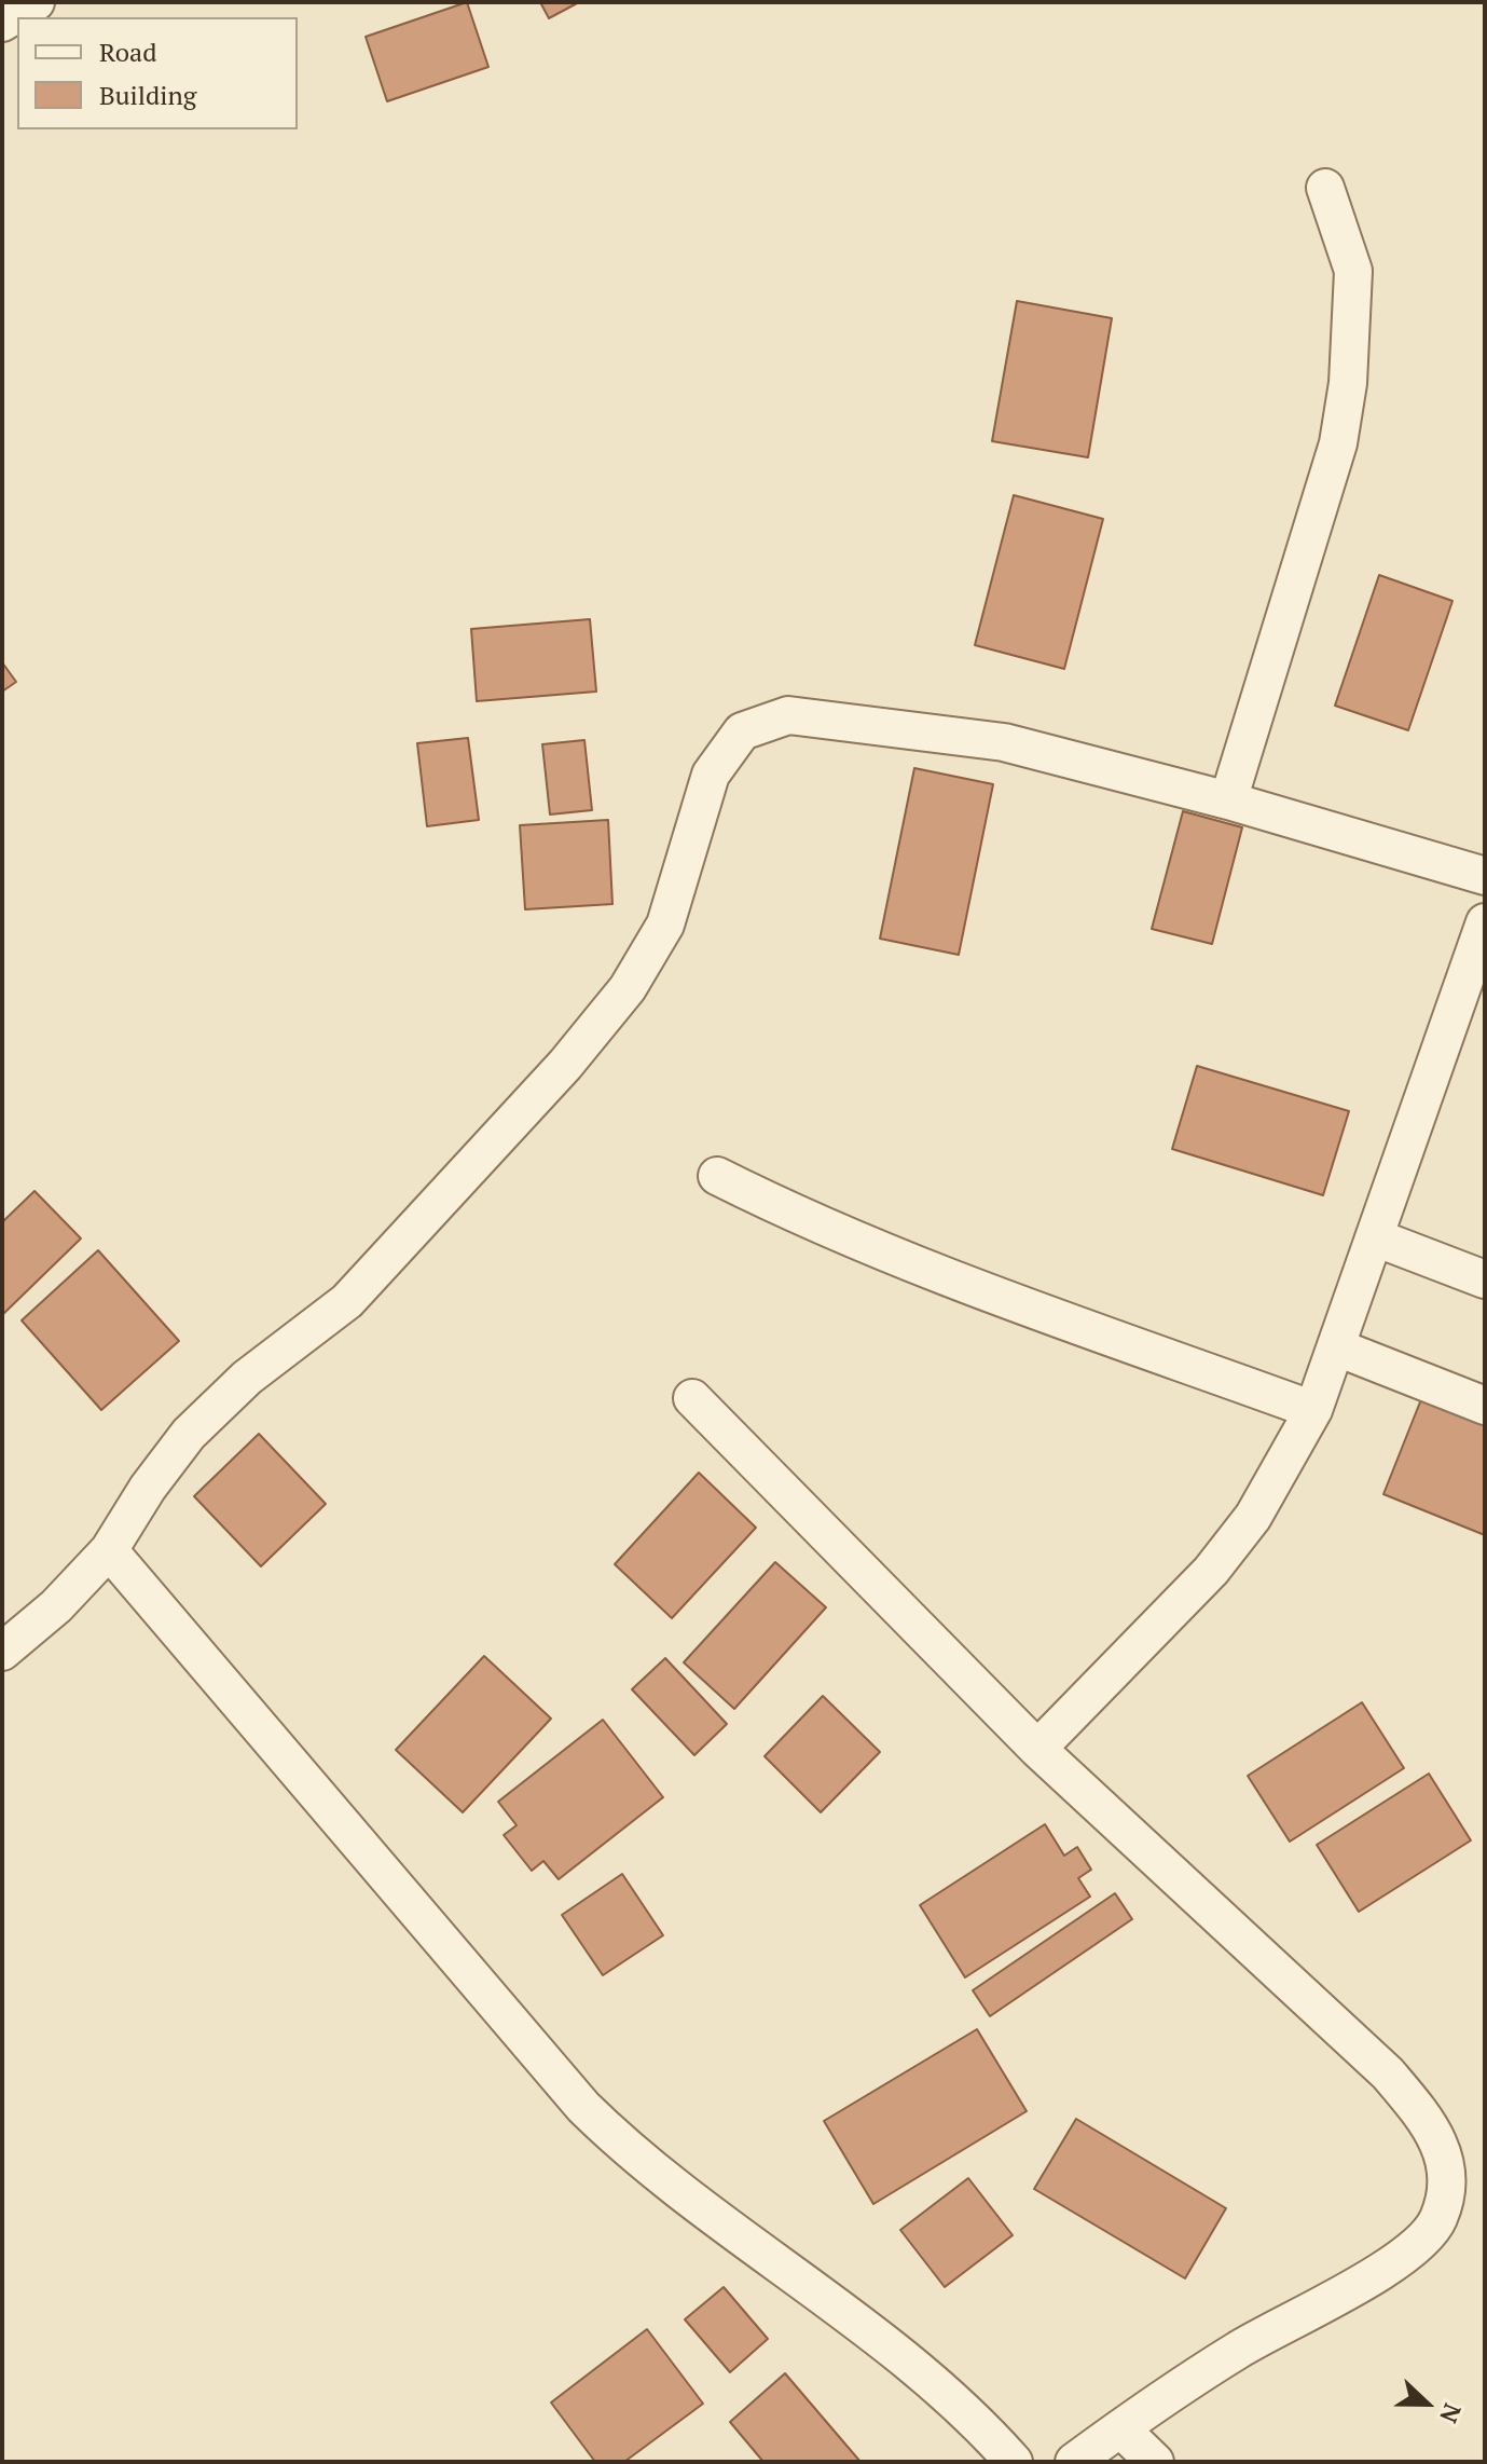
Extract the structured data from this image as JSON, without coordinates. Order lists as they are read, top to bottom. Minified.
{"legend":["Road","Building"],"north":"right"}
